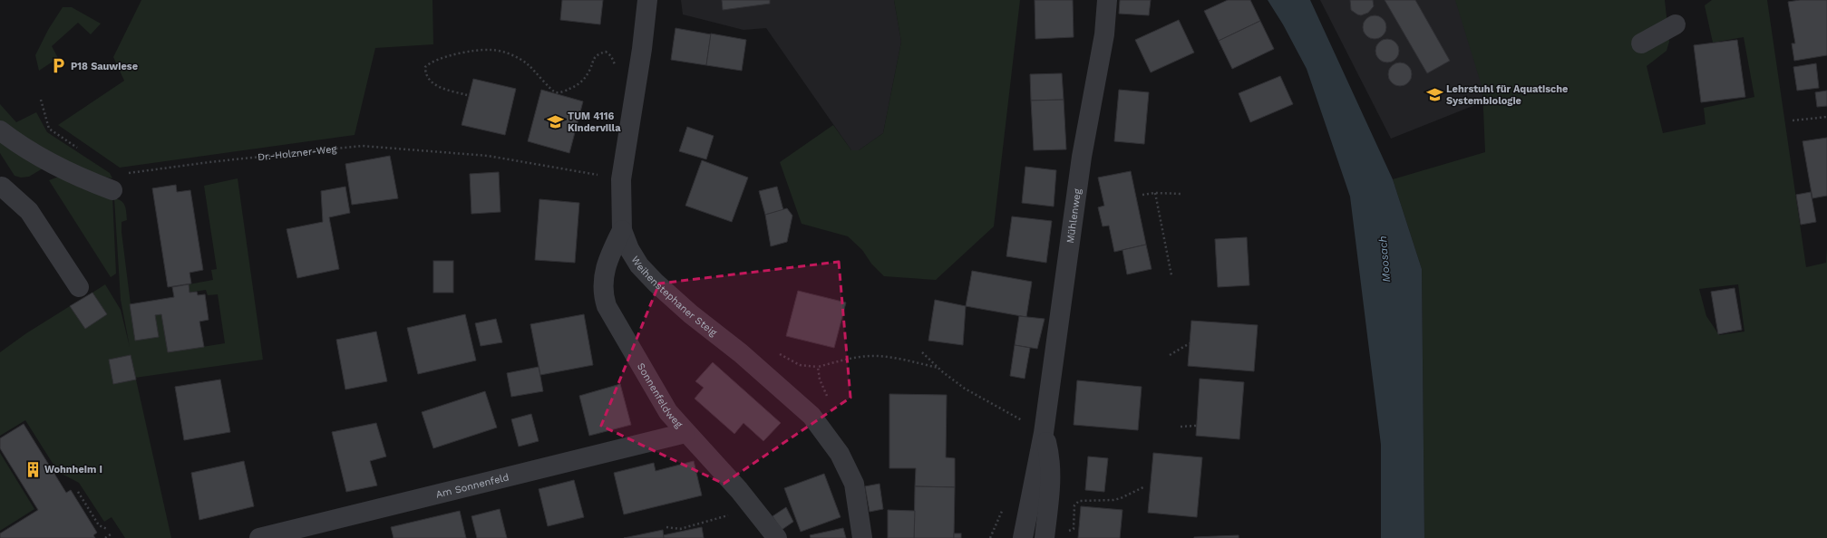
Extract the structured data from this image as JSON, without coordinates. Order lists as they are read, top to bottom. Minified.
{"streets":{"street":["Mühlenweg","Weihenstephaner Steig","Sonnenfeldweg","Am Sonnenfeld"],"path":["Dr.-Holzner-Weg"]},"crossings":[["Dr.-Holzner-Weg","Weihenstephaner Steig"],["Weihenstephaner Steig","Sonnenfeldweg"],["Sonnenfeldweg","Am Sonnenfeld"]],"water":["Moosach"],"places":{"parking":["P18 Sauwiese"],"school or university":["Lehrstuhl für Aquatische Systembiologie","TUM 4116 Kindervilla"],"building":["Wohnheim I"]}}
